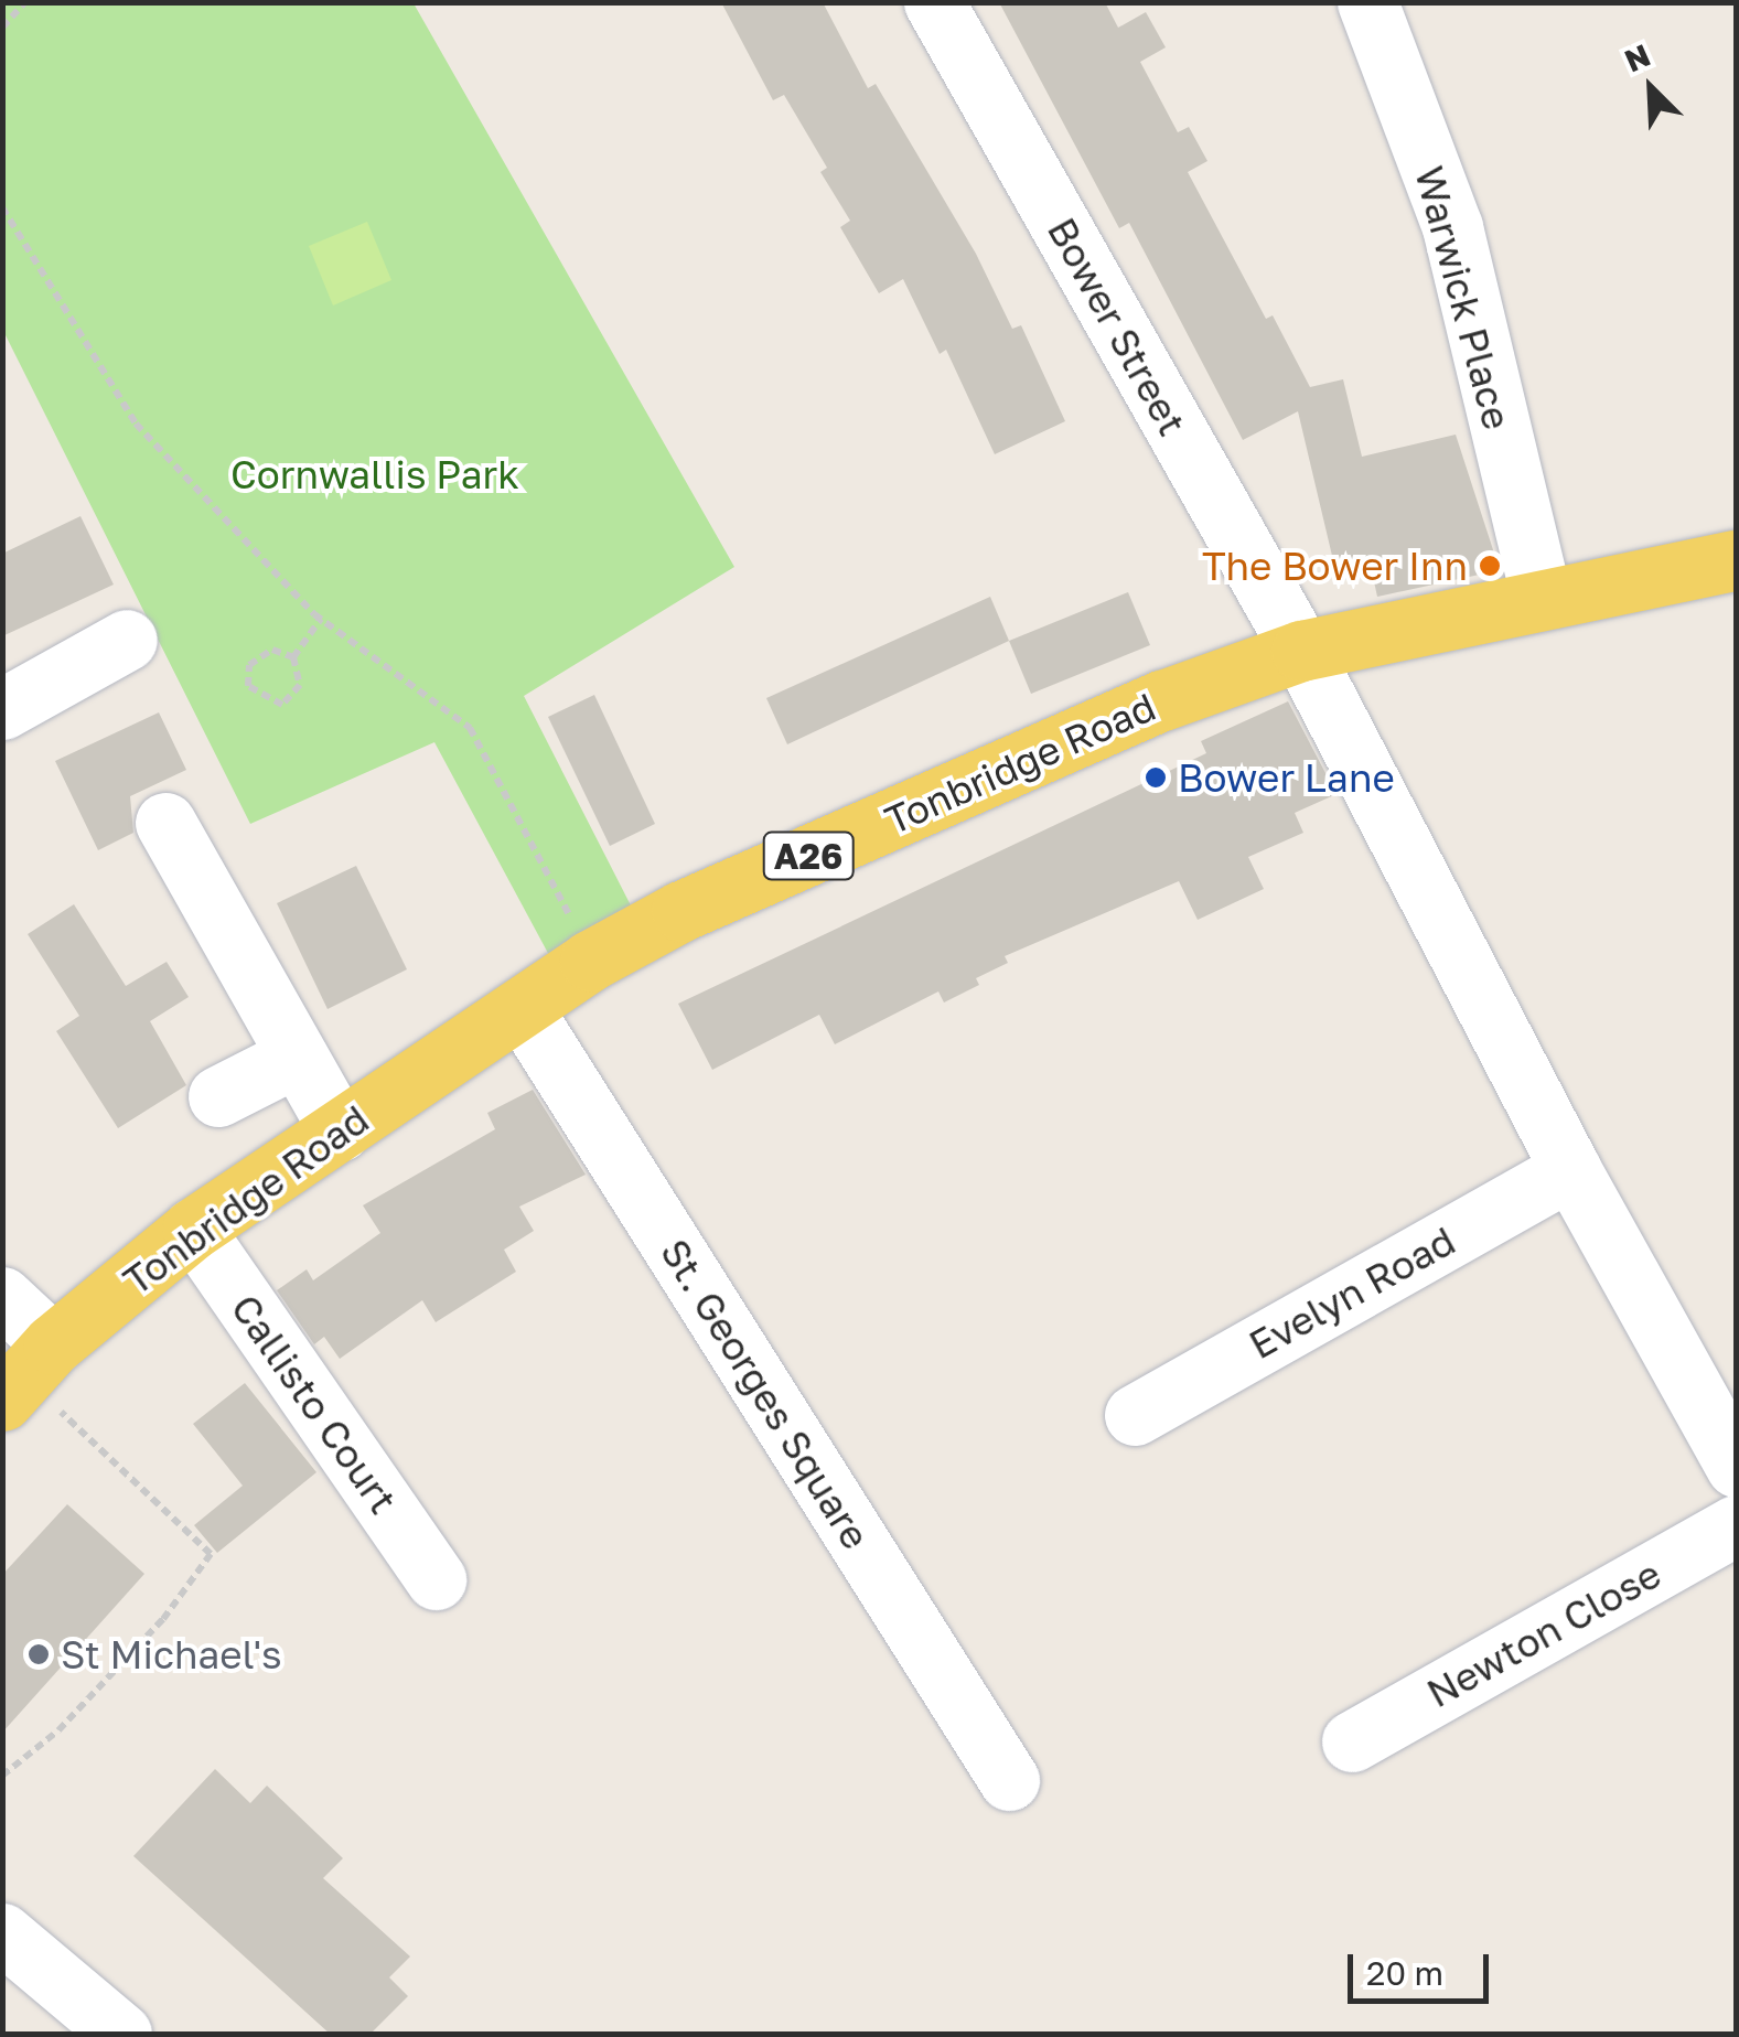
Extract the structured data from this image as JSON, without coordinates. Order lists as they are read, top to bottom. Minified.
{"streets":{"main road":["Tonbridge Road","A26"],"street":["Warwick Place","Bower Street","Evelyn Road","St. Georges Square","Callisto Court","Newton Close"]},"crossings":[["Warwick Place","Tonbridge Road"],["Bower Street","Tonbridge Road"],["Tonbridge Road","St. Georges Square"],["Tonbridge Road","Callisto Court"]],"parks":["Cornwallis Park"],"places":["The Bower Inn","Bower Lane","St Michael's"],"scale_bar":"20 m","north":"top left"}
